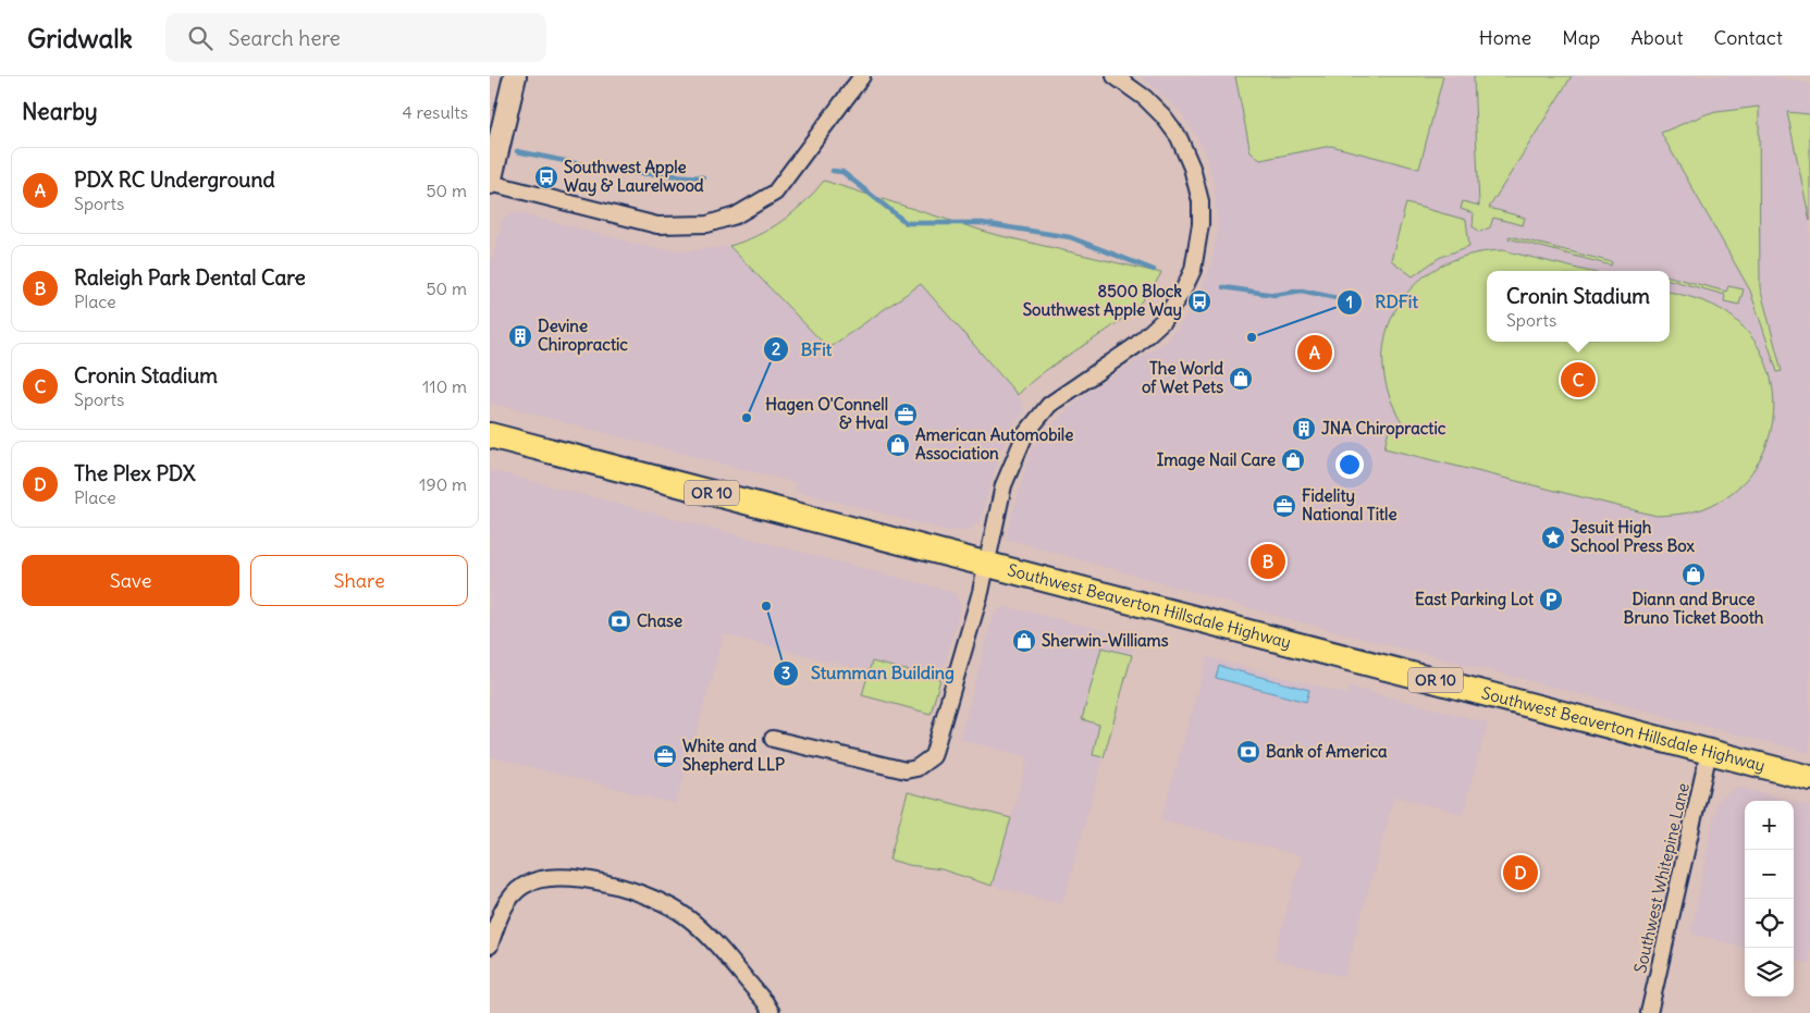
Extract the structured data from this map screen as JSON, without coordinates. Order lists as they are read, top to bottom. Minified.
{"streets":{"main road":["OR 10","Southwest Beaverton Hillsdale Highway"],"street":["Southwest Whitepine Lane"]},"crossings":[["Southwest Beaverton Hillsdale Highway","Southwest Whitepine Lane"]],"places":{"bus stop":["Southwest Apple Way & Laurelwood","8500 Block Southwest Apple Way"],"building":["Devine Chiropractic","JNA Chiropractic"],"other":["RDFit","BFit","Stumman Building"],"shop":["The World of Wet Pets","American Automobile Association","Image Nail Care","Diann and Bruce Bruno Ticket Booth","Sherwin-Williams"],"office":["Hagen O'Connell & Hval","Fidelity National Title","White and Shepherd LLP"],"place":["Jesuit High School Press Box"],"parking":["East Parking Lot"],"bank":["Chase","Bank of America"]},"page":{"header":"Gridwalk","search":"Search here","nav":["Home","Map","About","Contact"],"heading":["Nearby","4 results"],"list":[{"mark":"A","name":"PDX RC Underground","note":"Sports","value":"50 m"},{"mark":"B","name":"Raleigh Park Dental Care","note":"Place","value":"50 m"},{"mark":"C","name":"Cronin Stadium","note":"Sports","value":"110 m"},{"mark":"D","name":"The Plex PDX","note":"Place","value":"190 m"}],"popup":["Cronin Stadium","Sports"],"pins":["A","C","B","D"],"buttons":["Save","Share"],"map_buttons":["+","−"]}}
